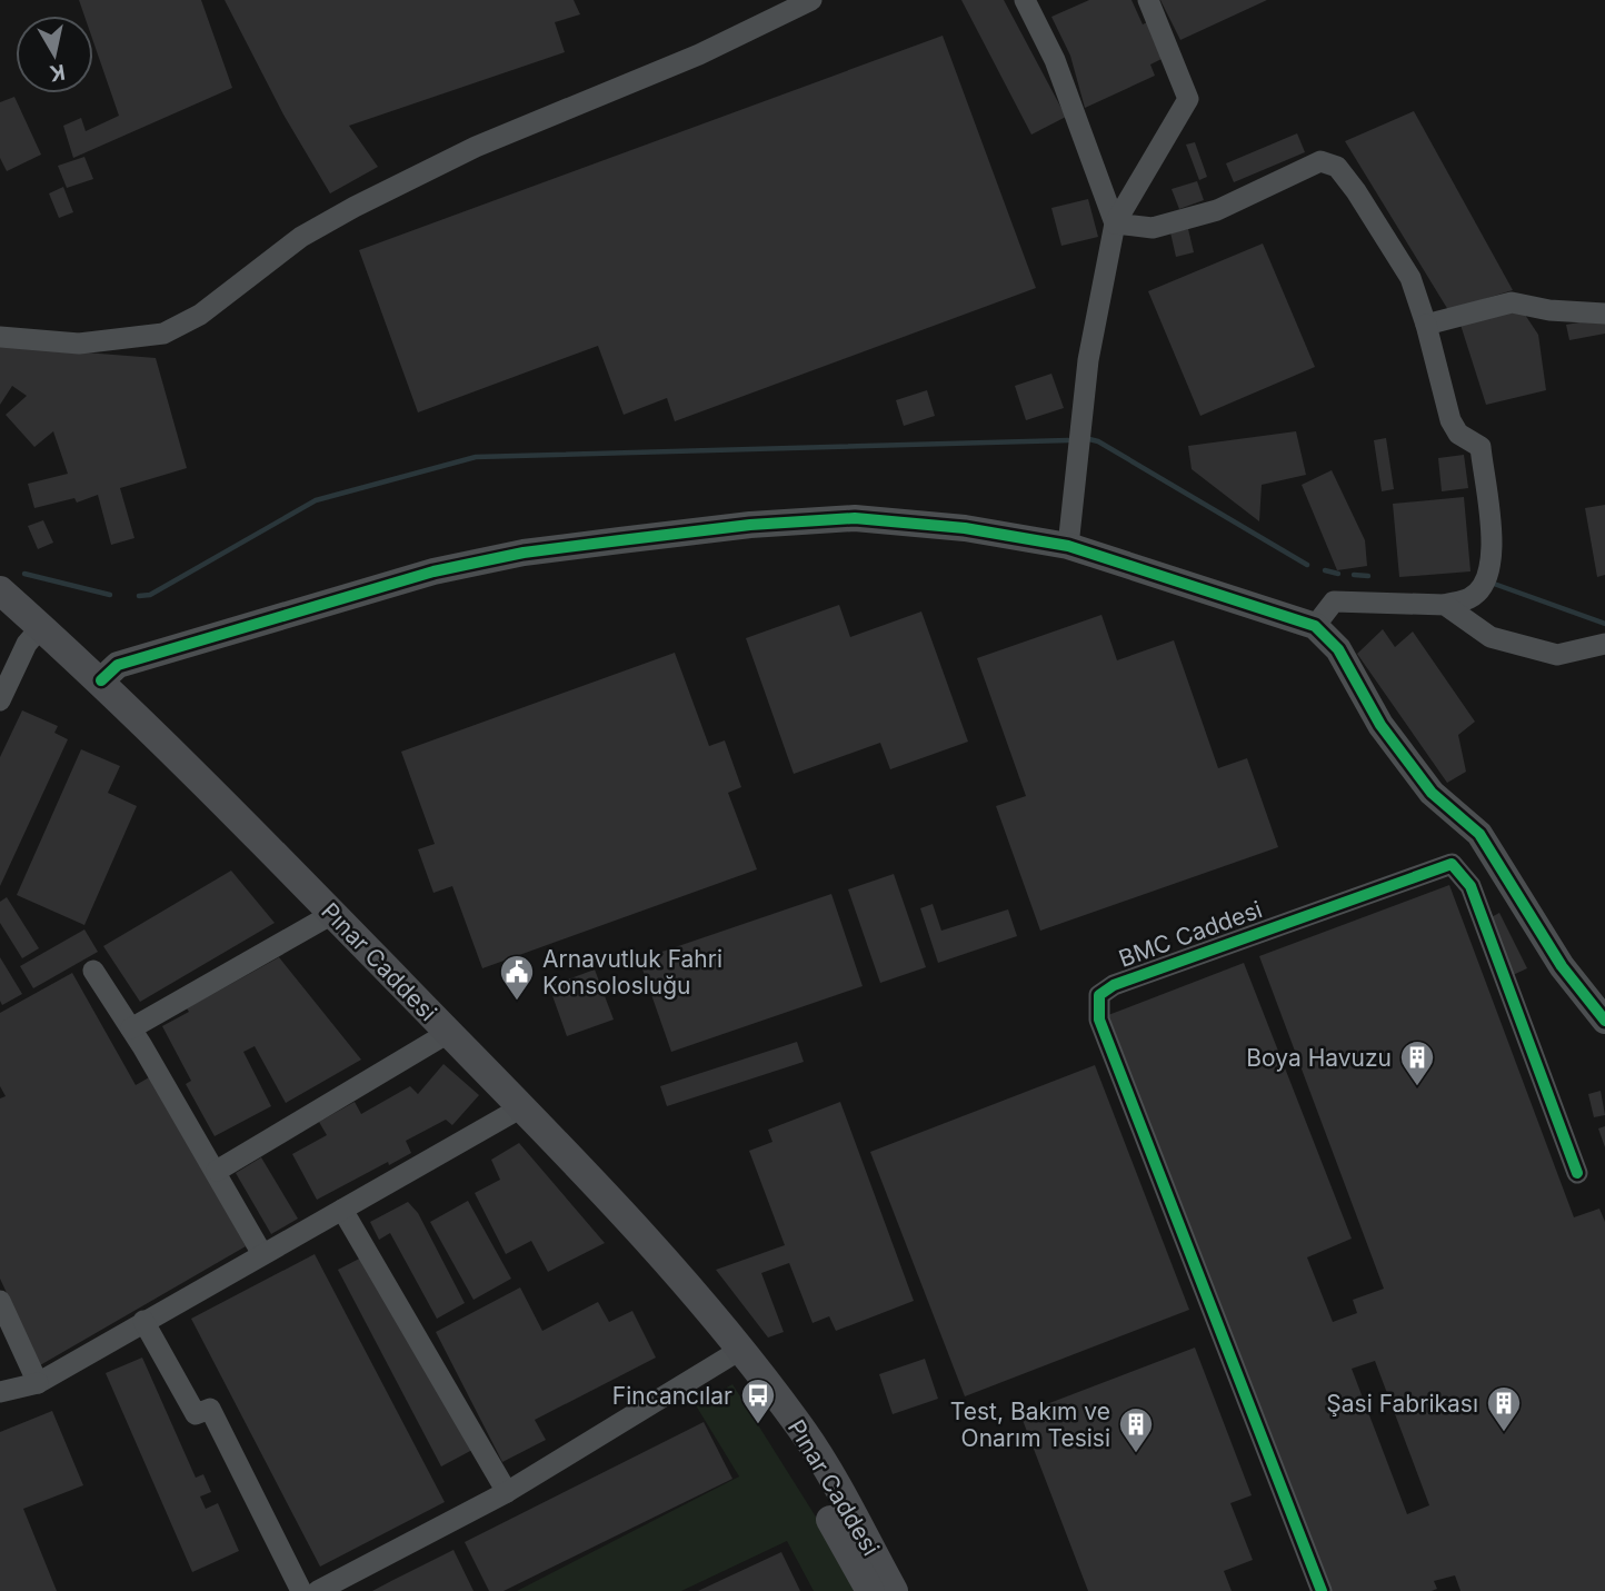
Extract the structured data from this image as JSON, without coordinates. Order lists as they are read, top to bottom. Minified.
{"streets":{"main road":["Pınar Caddesi"],"street":["BMC Caddesi"]},"places":{"public building":["Arnavutluk Fahri Konsolosluğu"],"building":["Boya Havuzu","Şasi Fabrikası","Test, Bakım ve Onarım Tesisi"],"bus stop":["Fincancılar"]},"north":"bottom"}
